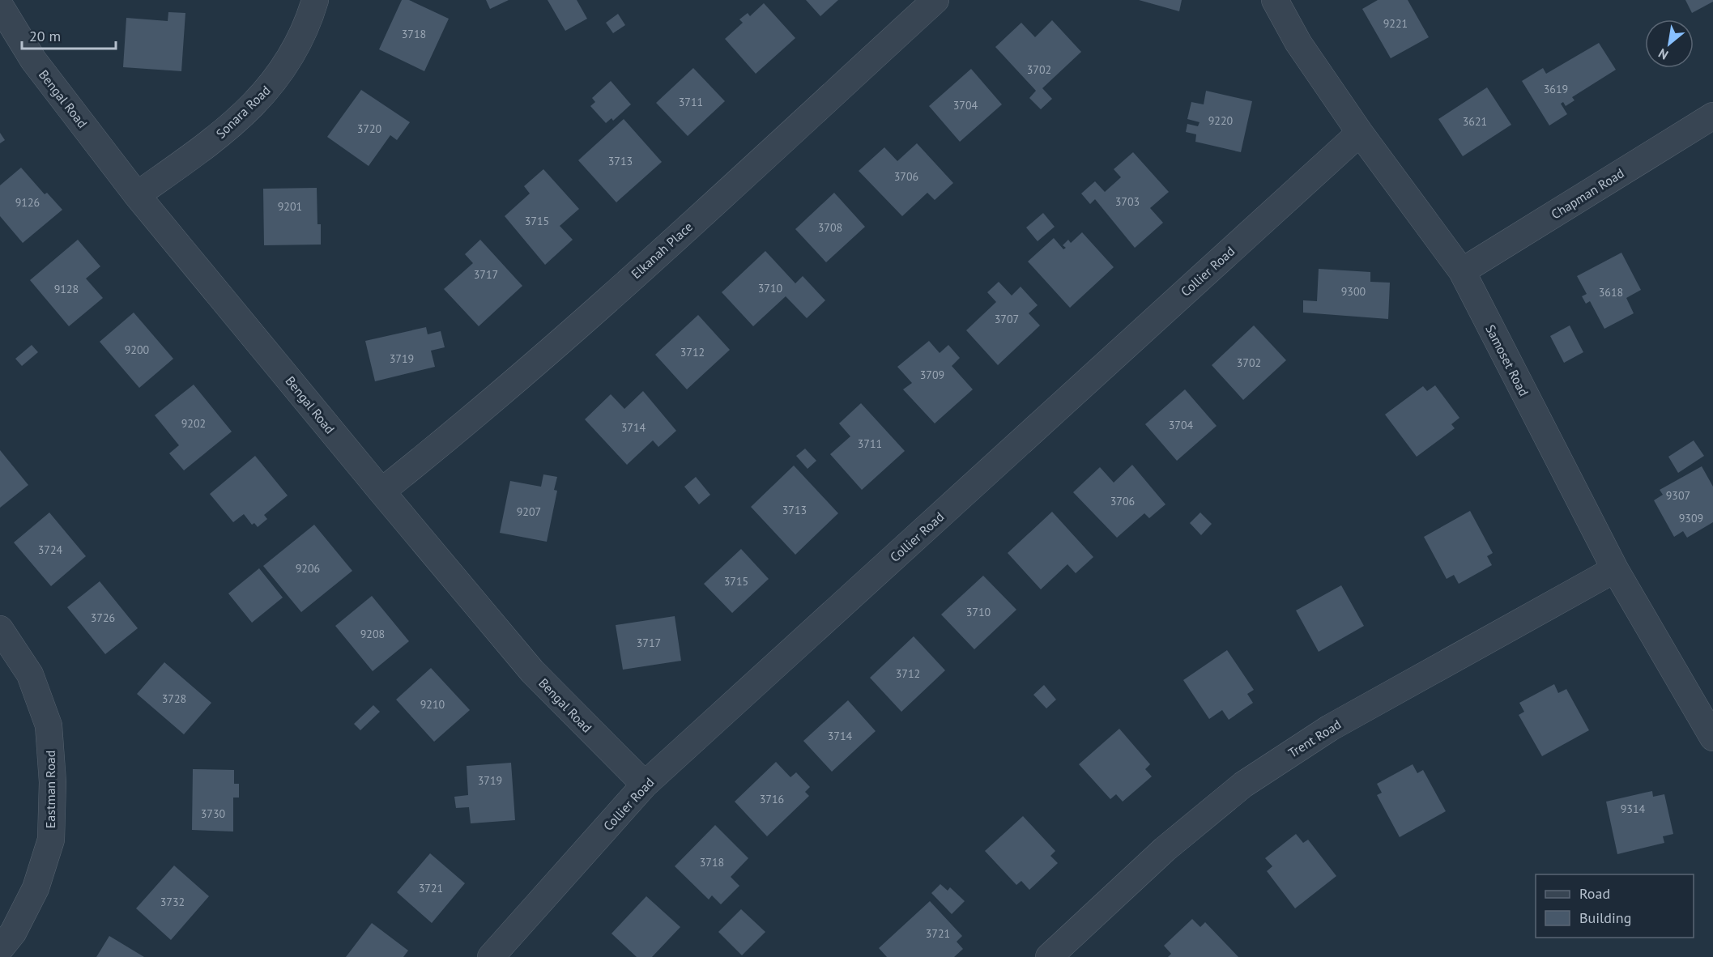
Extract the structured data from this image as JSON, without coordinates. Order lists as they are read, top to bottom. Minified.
{"streets":{"street":["Bengal Road","Sonara Road","Chapman Road","Elkanah Place","Collier Road","Samoset Road","Trent Road","Eastman Road"]},"crossings":[["Bengal Road","Sonara Road"],["Bengal Road","Elkanah Place"],["Bengal Road","Collier Road"],["Chapman Road","Samoset Road"],["Collier Road","Samoset Road"],["Samoset Road","Trent Road"]],"house_numbers":["9221","3718","3702","3619","3711","3704","9220","3621","3720","3713","3706","3703","9126","9201","3715","3708","3717","3710","9128","9300","3618","3707","9200","3712","3719","3702","3709","9202","3704","3714","3711","9307","3706","3713","9207","9309","3724","9206","3715","3710","3726","9208","3717","3712","3728","9210","3714","3719","3716","9314","3730","3718","3721","3732","3721"],"legend":["Road","Building"],"scale_bar":"20 m","north":"bottom left"}
